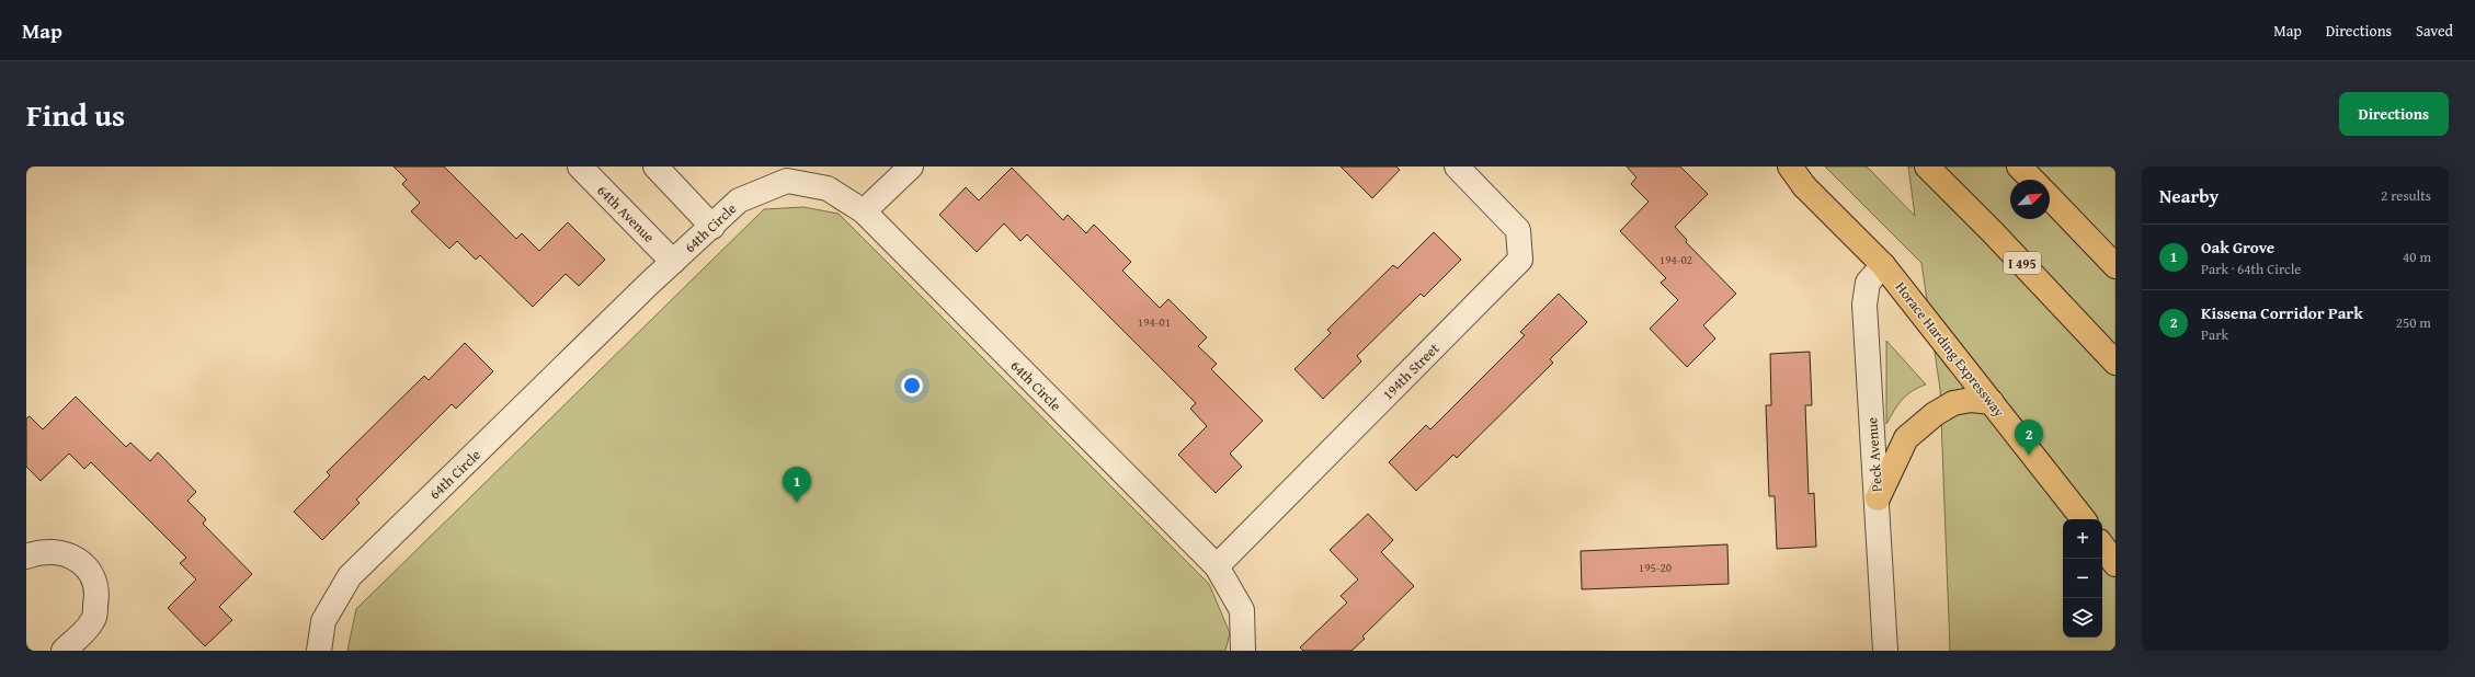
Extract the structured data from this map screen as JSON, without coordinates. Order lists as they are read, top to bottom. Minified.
{"streets":{"main road":["I 495","Horace Harding Expressway"],"street":["64th Avenue","64th Circle","194th Street","Peck Avenue"]},"crossings":[["64th Avenue","64th Circle"],["64th Circle","194th Street"],["Horace Harding Expressway","Peck Avenue"]],"house_numbers":["194-02","194-01","195-20"],"north":"top right","page":{"header":"Map","nav":["Map","Directions","Saved"],"title":"Find us","buttons":"Directions","heading":["Nearby","2 results"],"list":[{"mark":"1","name":"Oak Grove","note":"Park · 64th Circle","value":"40 m"},{"mark":"2","name":"Kissena Corridor Park","note":"Park","value":"250 m"}],"pins":["2","1"],"map_buttons":["+","−"]}}
